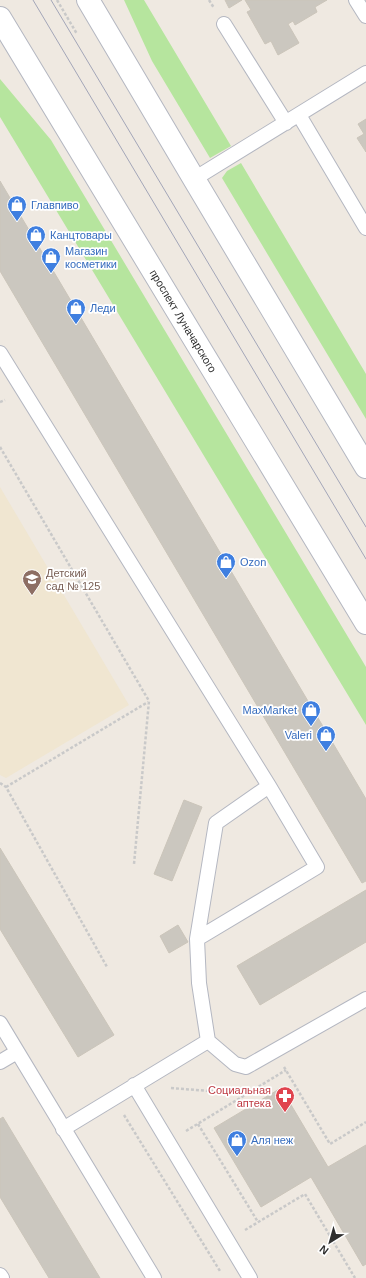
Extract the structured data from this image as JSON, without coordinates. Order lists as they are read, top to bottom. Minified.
{"streets":{"main road":["проспект Луначарского"]},"places":{"shop":["Главпиво","Канцтовары","Магазин косметики","Леди","Ozon","MaxMarket","Valeri","Аля неж"],"school or university":["Детский сад № 125"],"pharmacy":["Социальная аптека"]},"north":"bottom left"}
